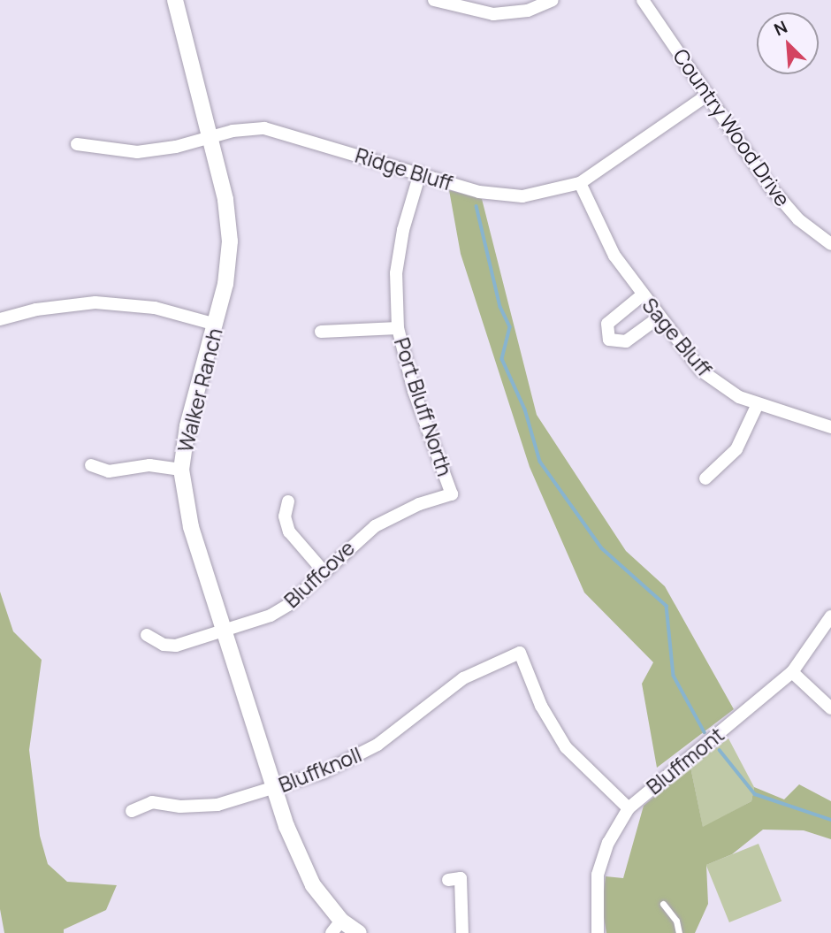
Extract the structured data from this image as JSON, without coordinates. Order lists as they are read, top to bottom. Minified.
{"streets":{"street":["Country Wood Drive","Ridge Bluff","Sage Bluff","Walker Ranch","Port Bluff North","Bluffcove","Bluffmont","Bluffknoll"]},"crossings":[["Country Wood Drive","Ridge Bluff"],["Ridge Bluff","Sage Bluff"],["Ridge Bluff","Walker Ranch"],["Ridge Bluff","Port Bluff North"],["Walker Ranch","Bluffcove"],["Walker Ranch","Bluffknoll"],["Port Bluff North","Bluffcove"],["Bluffmont","Bluffknoll"]],"north":"top left"}
